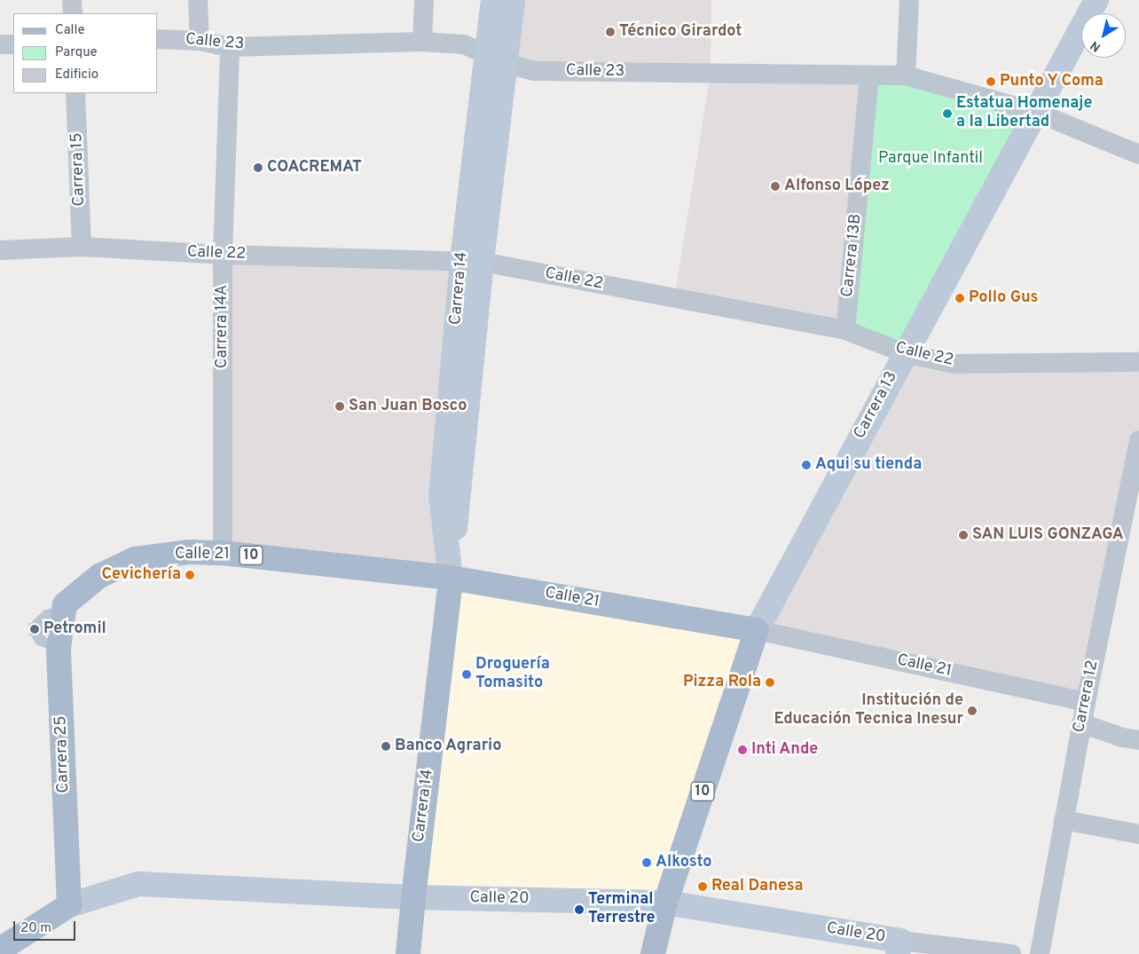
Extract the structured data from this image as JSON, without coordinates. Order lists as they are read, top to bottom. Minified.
{"streets":{"main road":["Carrera 14","Carrera 13","Calle 21","10","Carrera 25","Calle 20"],"street":["Calle 23","Carrera 15","Calle 22","Carrera 13B","Carrera 14A","Carrera 12"]},"crossings":[["Calle 23","Carrera 13B"],["Calle 23","Carrera 14"],["Calle 23","Carrera 14A"],["Calle 23","Carrera 13"],["Carrera 15","Calle 22"],["Calle 22","Carrera 13B"],["Calle 22","Carrera 14"],["Calle 22","Carrera 14A"],["Calle 22","Carrera 13"],["Carrera 14","Calle 21"],["Carrera 14","Calle 20"],["Carrera 14A","Calle 21"],["Carrera 13","Calle 21"],["Carrera 13","Calle 20"],["Calle 21","Carrera 12"],["Calle 21","Carrera 25"],["Carrera 25","Calle 20"]],"parks":["Parque Infantil"],"places":["Técnico Girardot","Punto Y Coma","Estatua Homenaje a la Libertad","COACREMAT","Alfonso López","Pollo Gus","San Juan Bosco","Aqui su tienda","SAN LUIS GONZAGA","Cevichería","Petromil","Droguería Tomasito","Pizza Rola","Institución de Educación Tecnica Inesur","Banco Agrario","Inti Ande","Alkosto","Real Danesa","Terminal Terrestre"],"legend":["Calle","Parque","Edificio"],"scale_bar":"20 m","north":"bottom left"}
